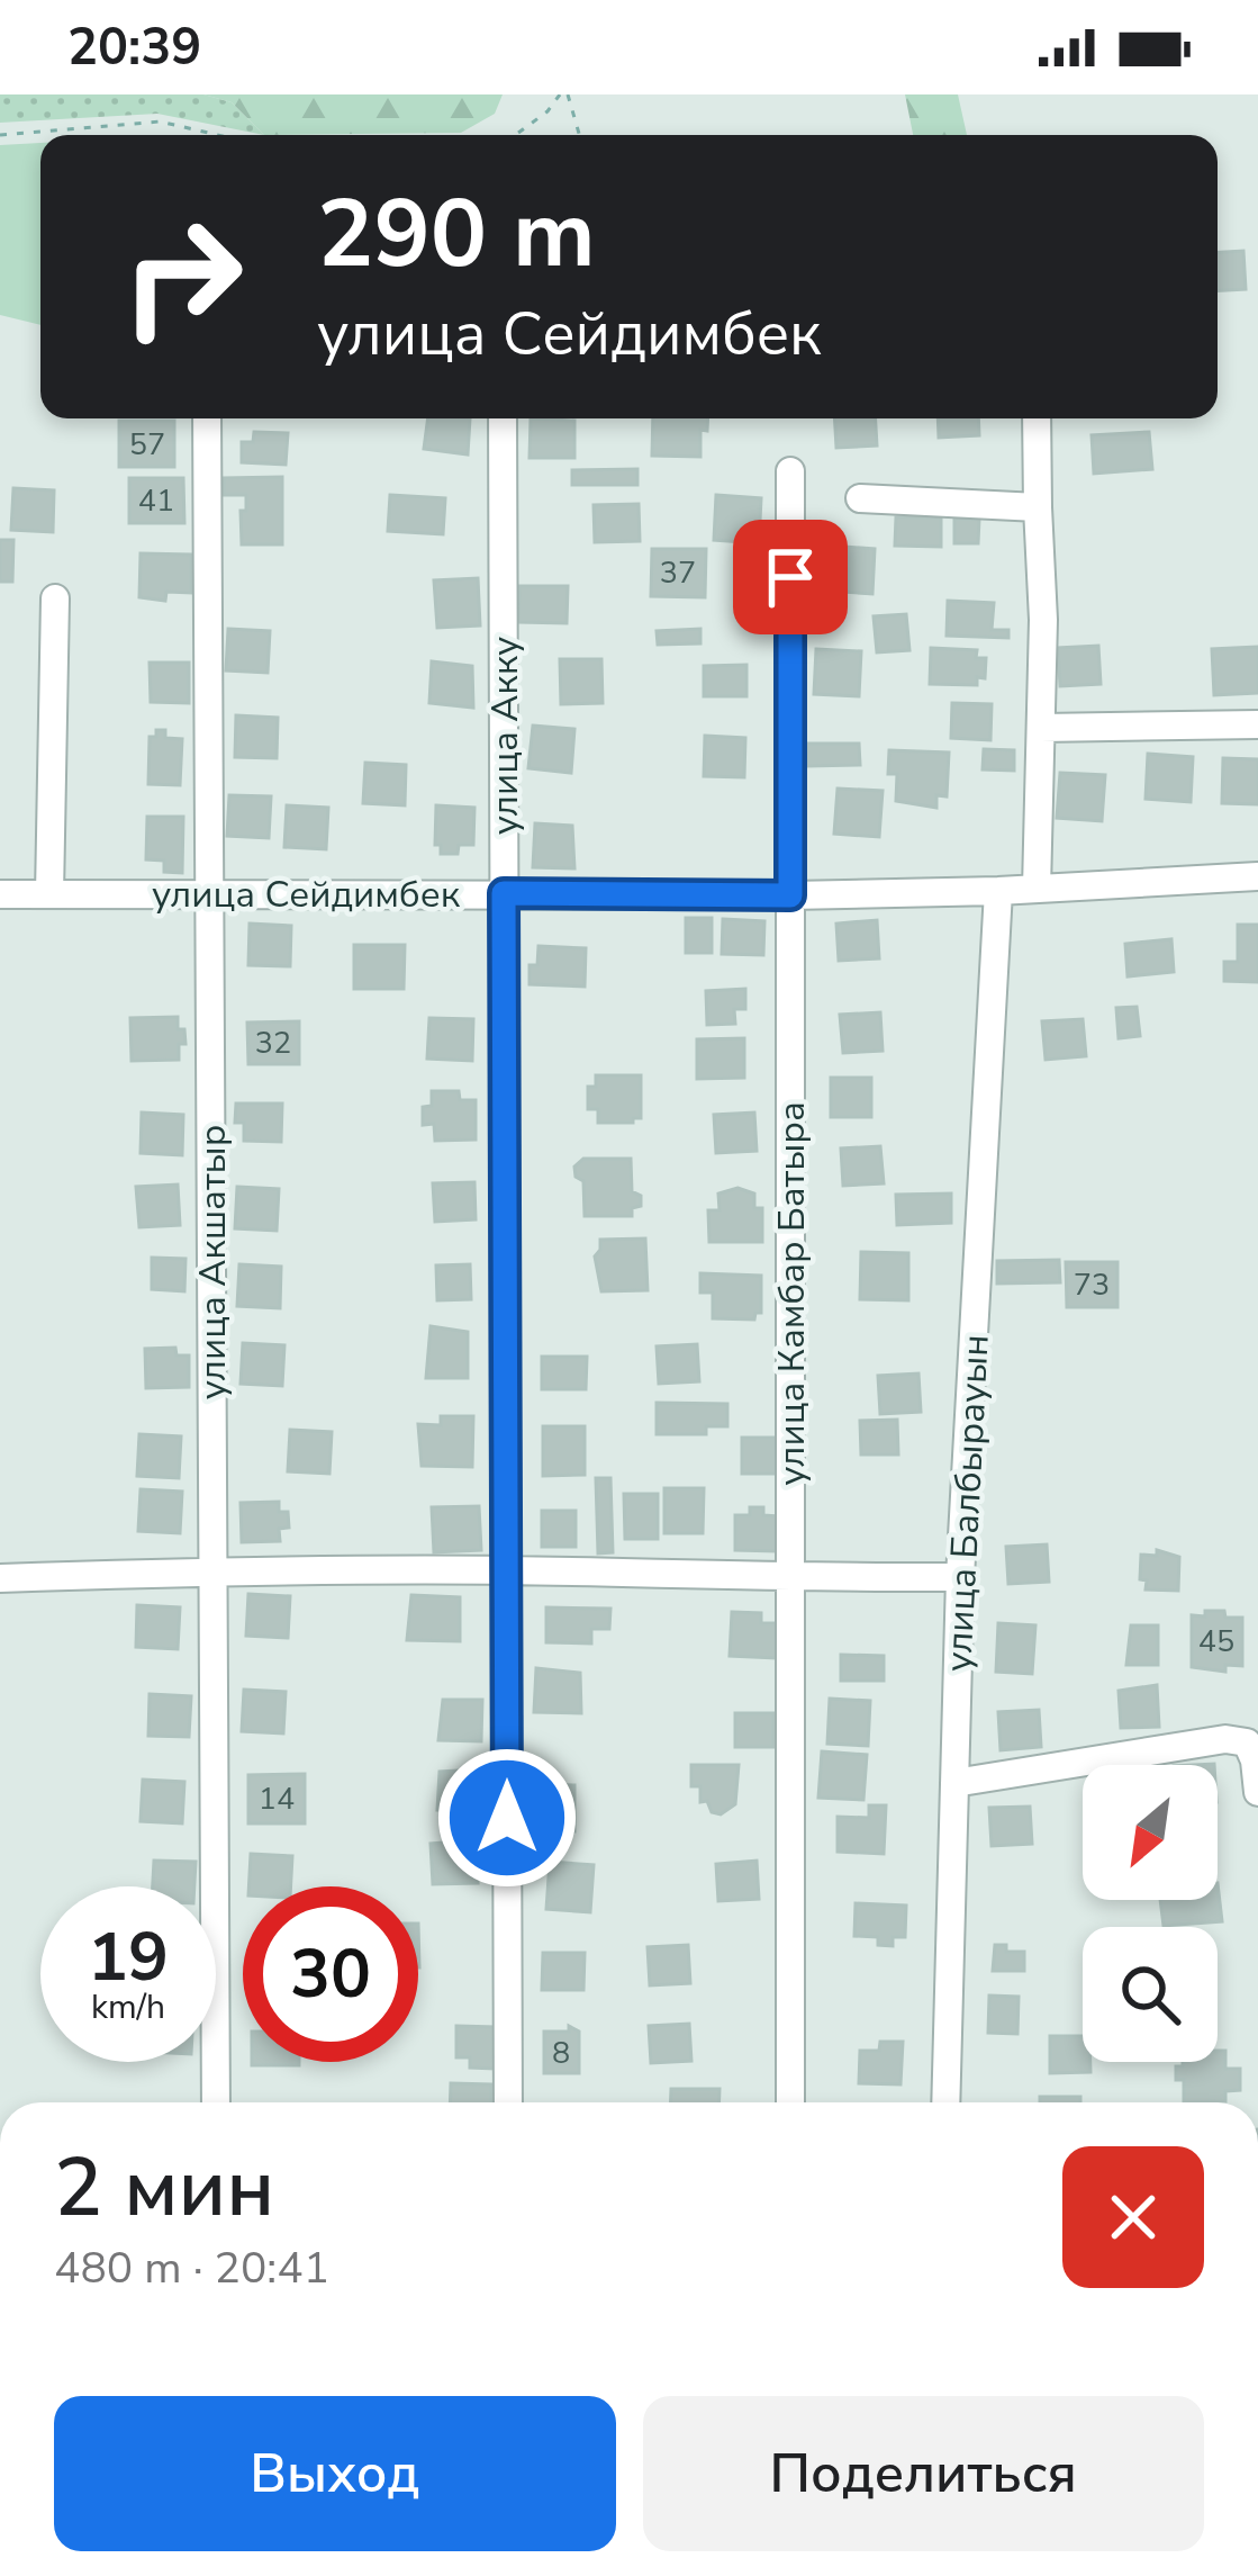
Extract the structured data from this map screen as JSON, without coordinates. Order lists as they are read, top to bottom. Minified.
{"streets":{"street":["улица Акку","улица Сейдимбек","улица Акшатыр","улица Камбар Батыра","улица Балбырауын"]},"crossings":[["улица Акку","улица Сейдимбек"],["улица Сейдимбек","улица Акшатыр"],["улица Сейдимбек","улица Камбар Батыра"],["улица Сейдимбек","улица Балбырауын"]],"house_numbers":["57","41","37","32","73","45","14","8"],"north":"bottom left","page":{"status":"20:39","turn":["290 m","улица Сейдимбек"],"speed":"19 km/h","limit":"30","heading":["2 мин","480 m · 20:41"],"buttons":["Выход","Поделиться"]}}
